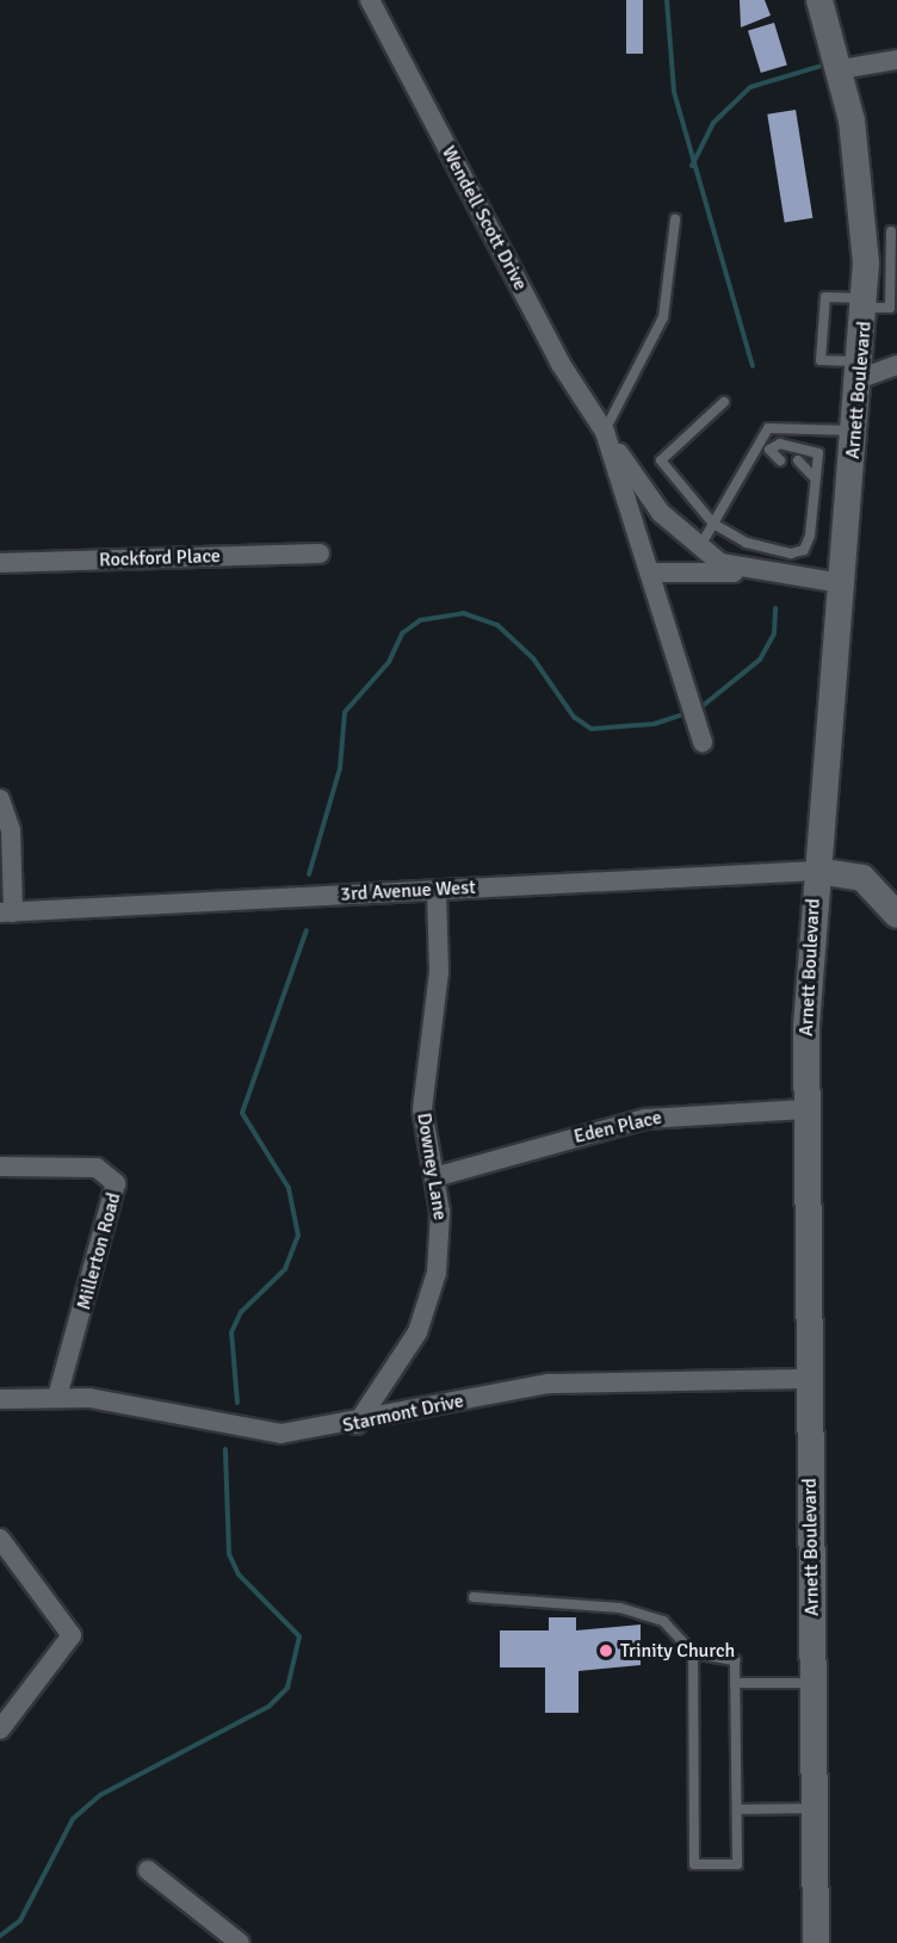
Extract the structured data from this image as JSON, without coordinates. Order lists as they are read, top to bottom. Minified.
{"streets":{"main road":["Arnett Boulevard"],"street":["Wendell Scott Drive","Rockford Place","3rd Avenue West","Eden Place","Downey Lane","Millerton Road","Starmont Drive"]},"crossings":[["Wendell Scott Drive","Arnett Boulevard"],["Arnett Boulevard","3rd Avenue West"],["Arnett Boulevard","Eden Place"],["Arnett Boulevard","Starmont Drive"],["3rd Avenue West","Downey Lane"],["Eden Place","Downey Lane"],["Downey Lane","Starmont Drive"],["Millerton Road","Starmont Drive"]],"places":["Trinity Church"]}
